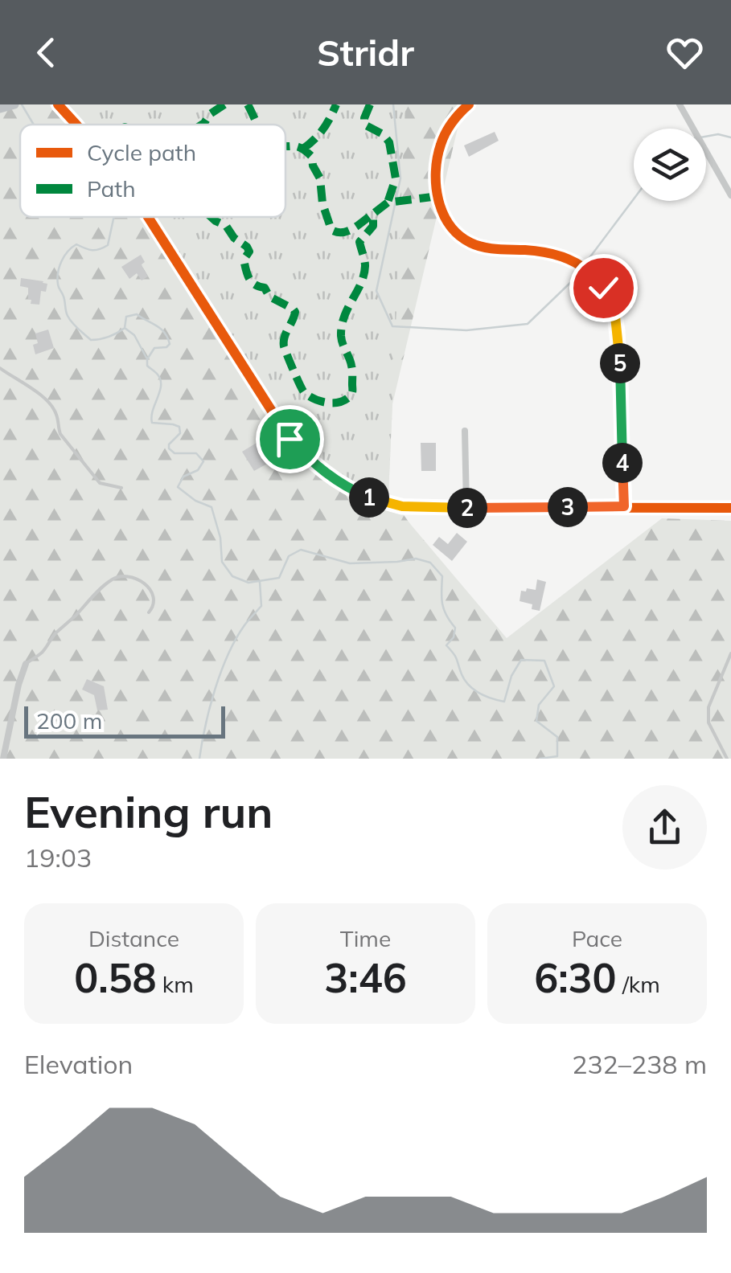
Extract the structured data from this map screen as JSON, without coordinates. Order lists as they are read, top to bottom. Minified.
{"legend":["Cycle path","Path"],"scale_bar":"200 m","page":{"header":"Stridr","pins":["5","4","1","3","2"],"scale":"200 m","heading":["Evening run","19:03"],"stats":[["Distance","0.58 km"],["Time","3:46"],["Pace","6:30 /km"]],"chart":["Elevation","232–238 m"]}}
